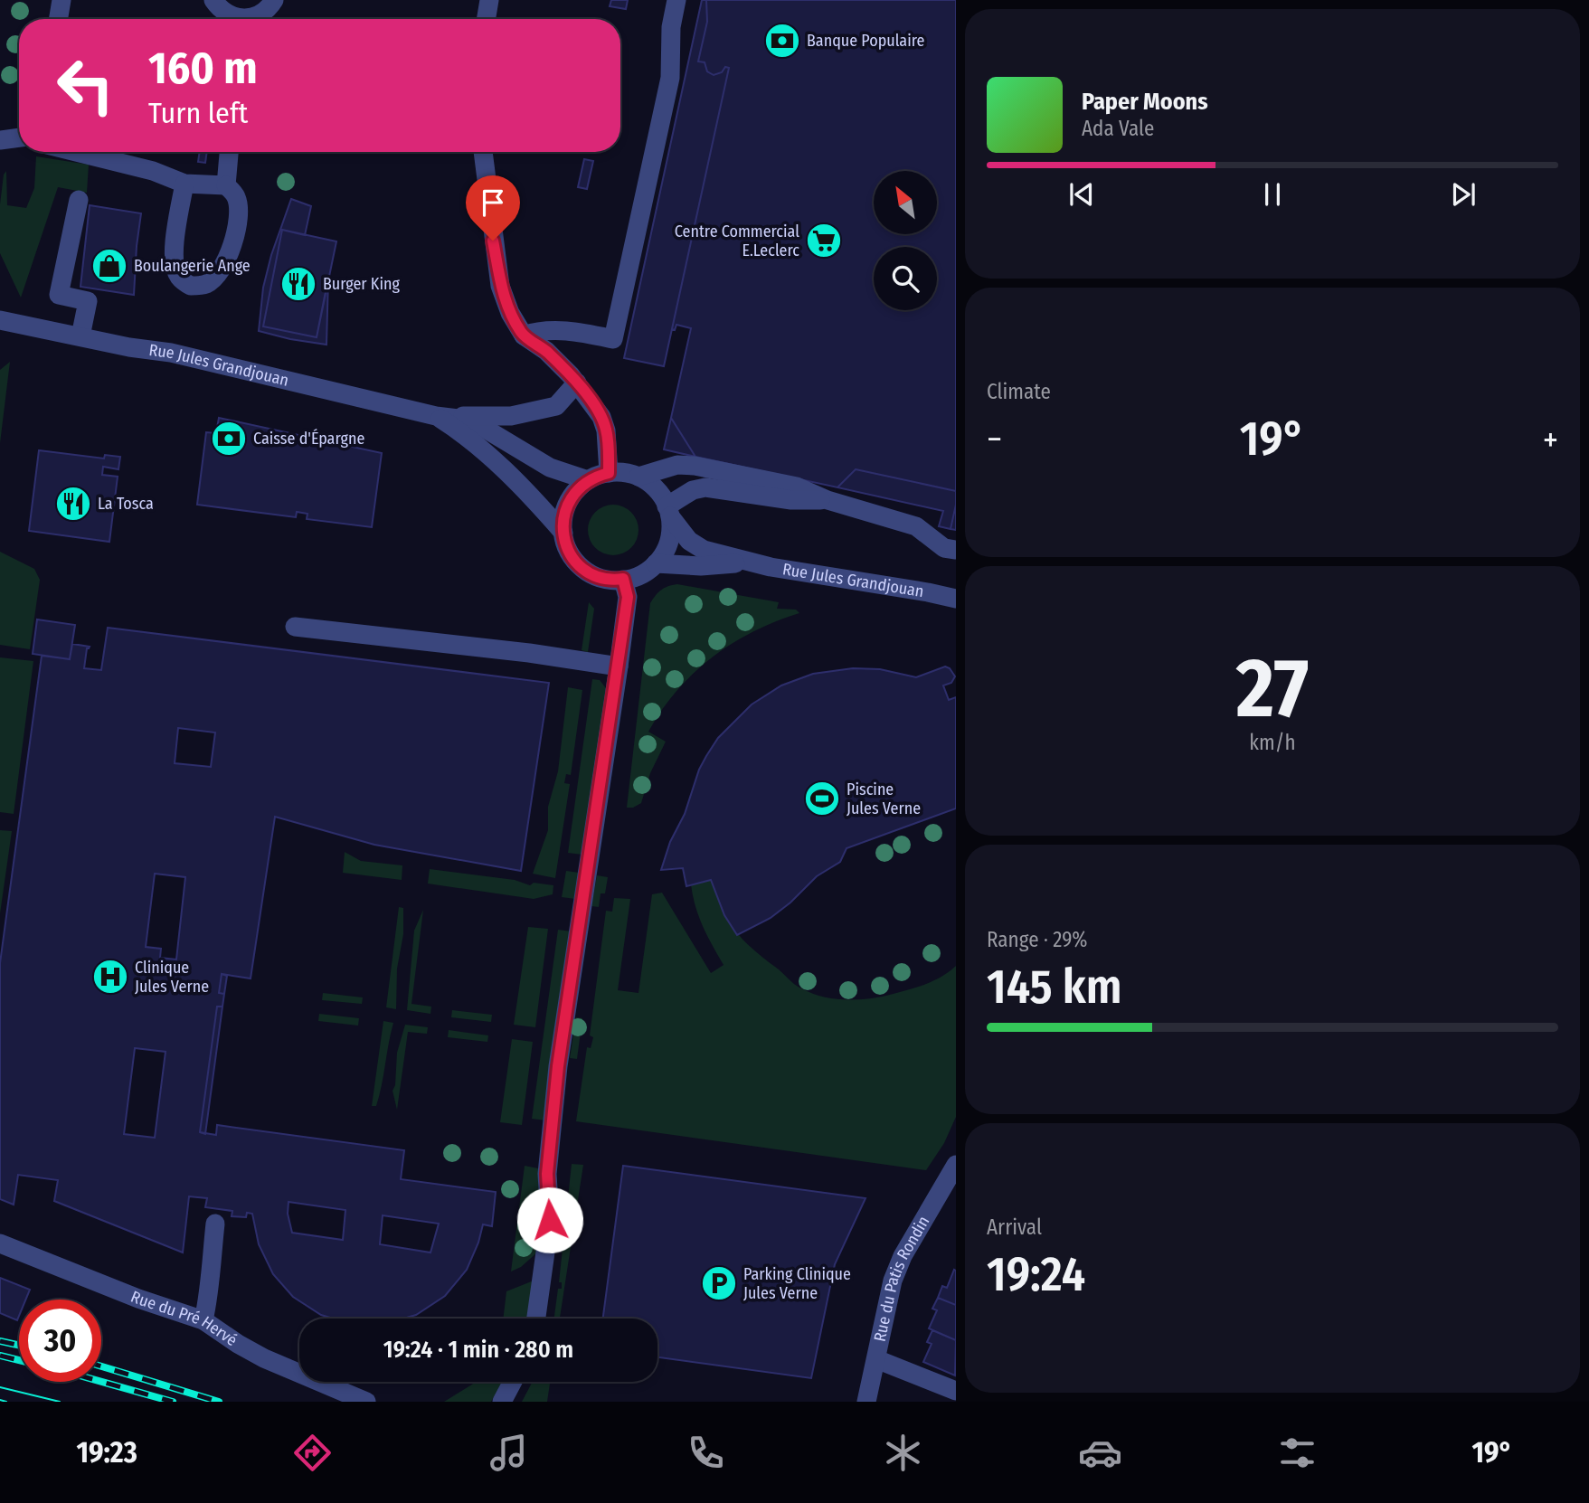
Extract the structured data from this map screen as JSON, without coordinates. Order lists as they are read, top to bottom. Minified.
{"streets":{"street":["Rue Jules Grandjouan","Rue du Patis Rondin","Rue du Pré Hervé"]},"places":{"bank":["Banque Populaire","Caisse d'Épargne"],"supermarket":["Centre Commercial E.Leclerc"],"shop":["Boulangerie Ange"],"restaurant":["Burger King","La Tosca"],"sports":["Piscine Jules Verne"],"hospital":["Clinique Jules Verne"],"parking":["Parking Clinique Jules Verne"]},"north":"top left","page":{"turn":["160 m","Turn left"],"song":["Paper Moons","Ada Vale"],"tile":["Climate",["27","km/h"],["Range · 29%","145 km"],["Arrival","19:24"]],"heat":["−","19°","+"],"limit":"30","trip":"19:24 · 1 min · 280 m","tabs":["19:23","19°"]}}
